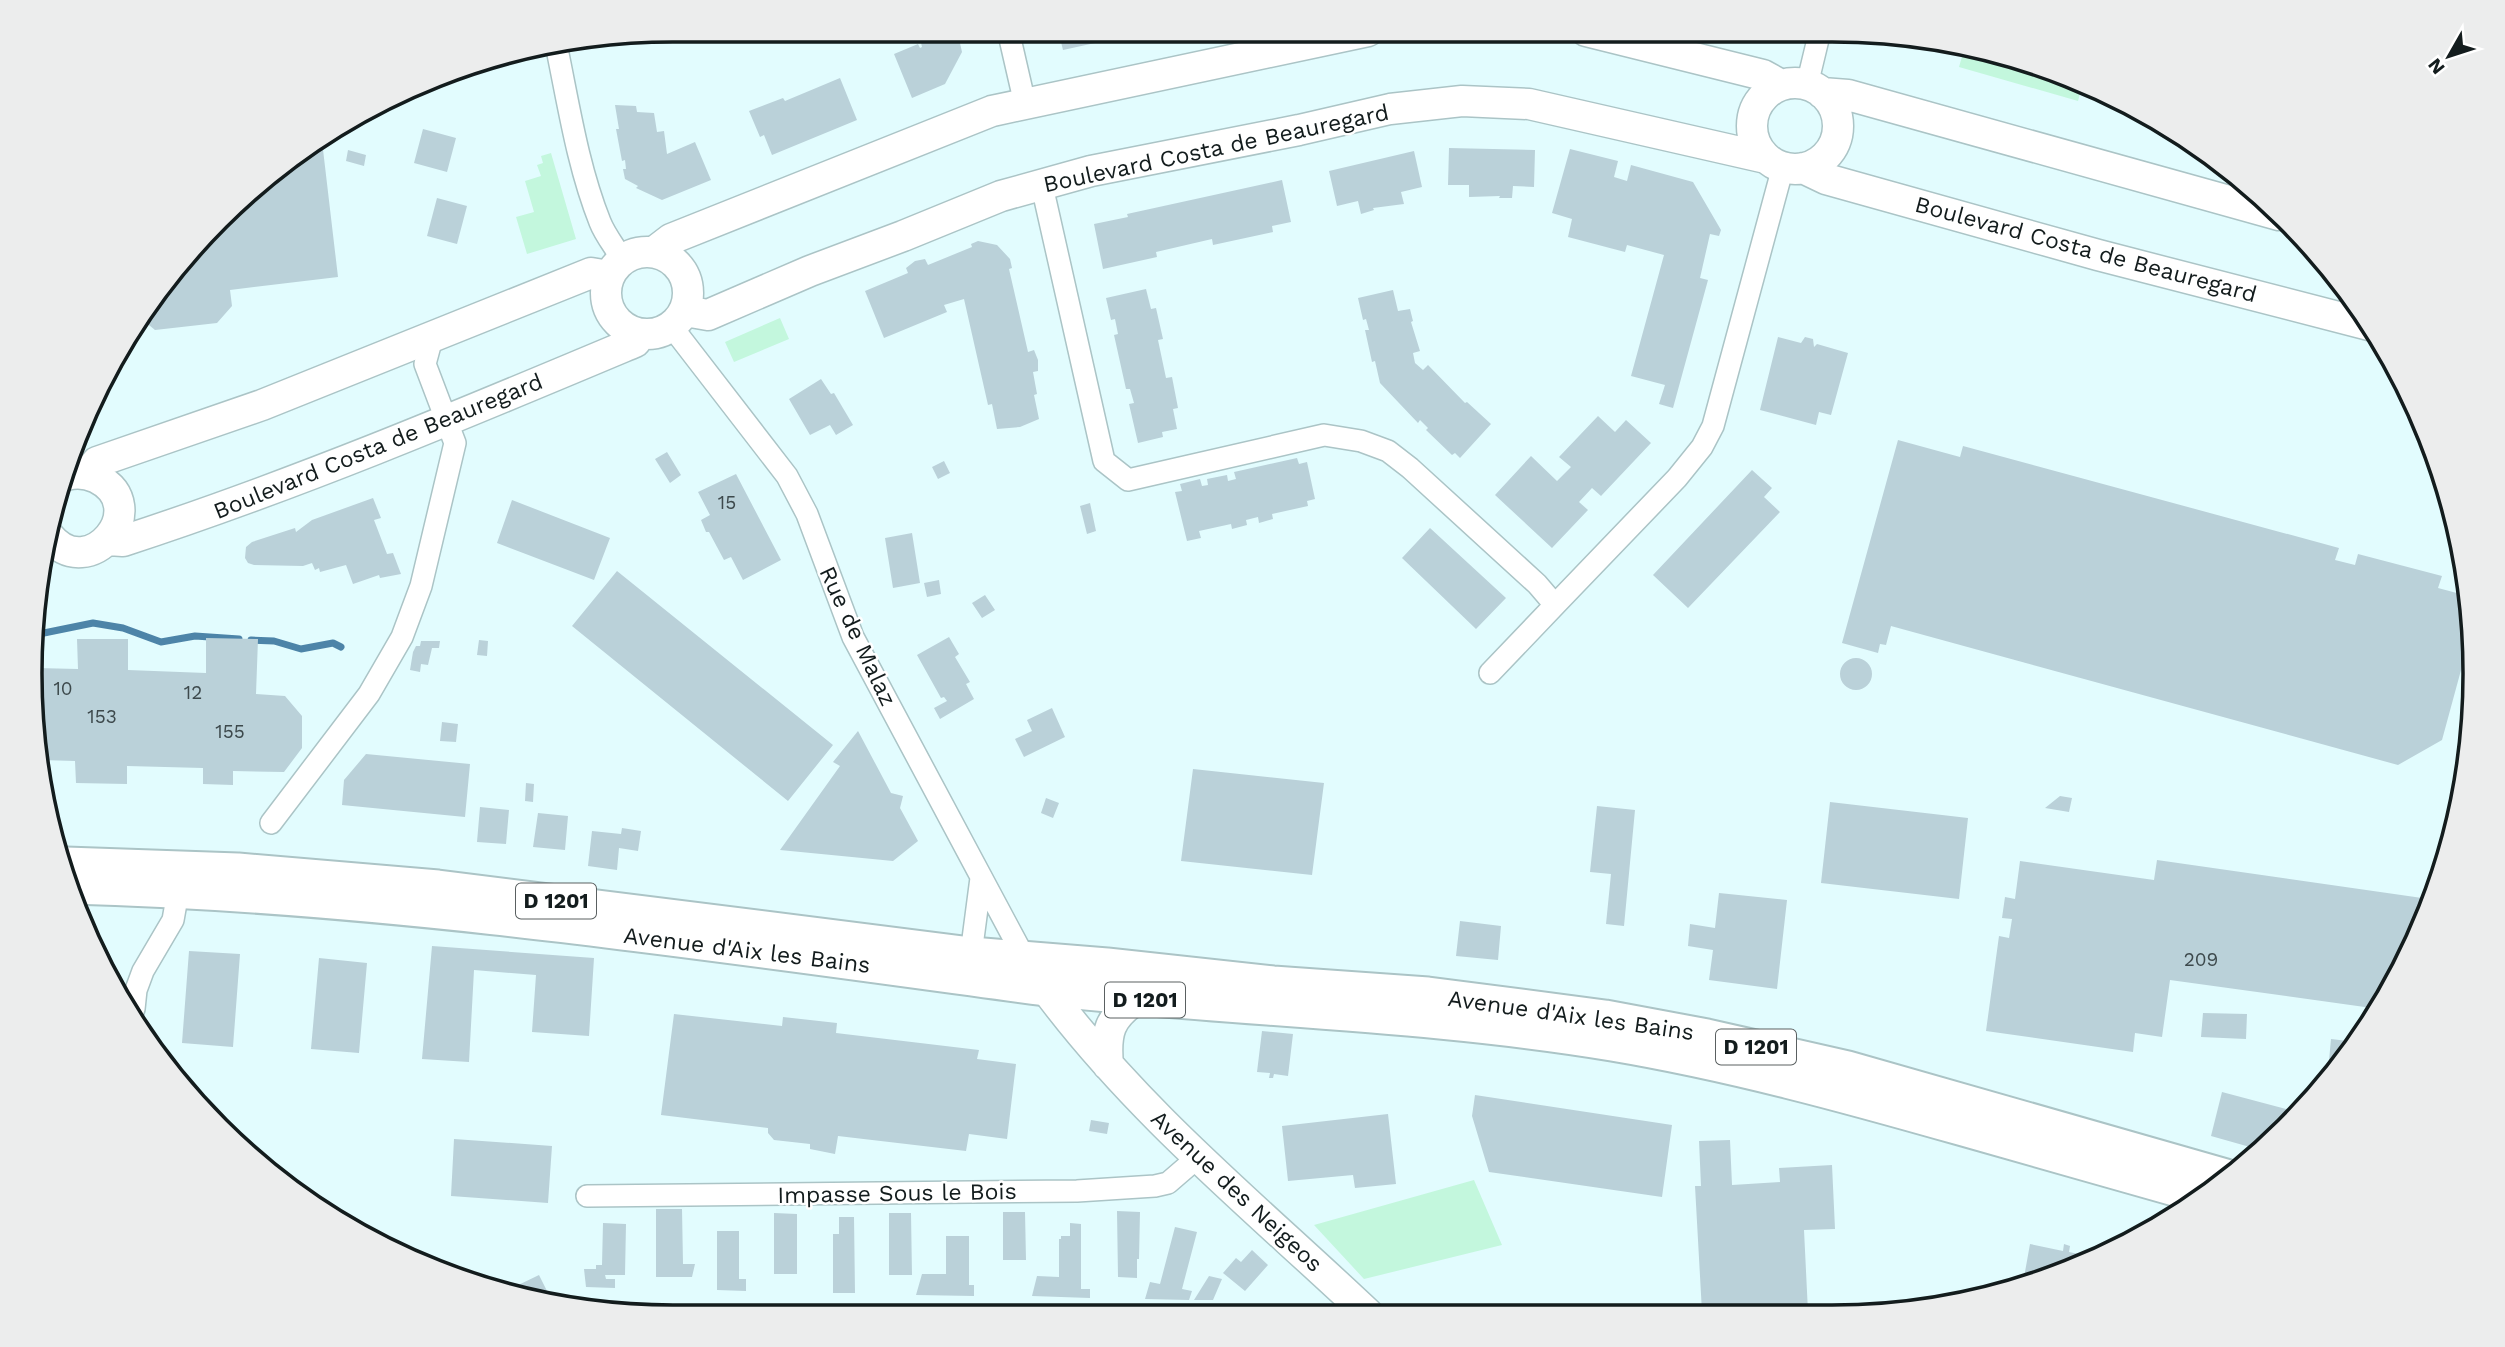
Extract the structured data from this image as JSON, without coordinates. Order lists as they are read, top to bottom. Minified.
{"streets":{"main road":["D 1201","Avenue d'Aix les Bains"],"street":["Boulevard Costa de Beauregard","Rue de Malaz","Avenue des Neigeos","Impasse Sous le Bois"]},"crossings":[["Boulevard Costa de Beauregard","Rue de Malaz"],["Rue de Malaz","Avenue d'Aix les Bains"],["Avenue d'Aix les Bains","Avenue des Neigeos"],["Avenue des Neigeos","Impasse Sous le Bois"]],"house_numbers":["15","10","12","153","155","209"],"north":"bottom left"}
